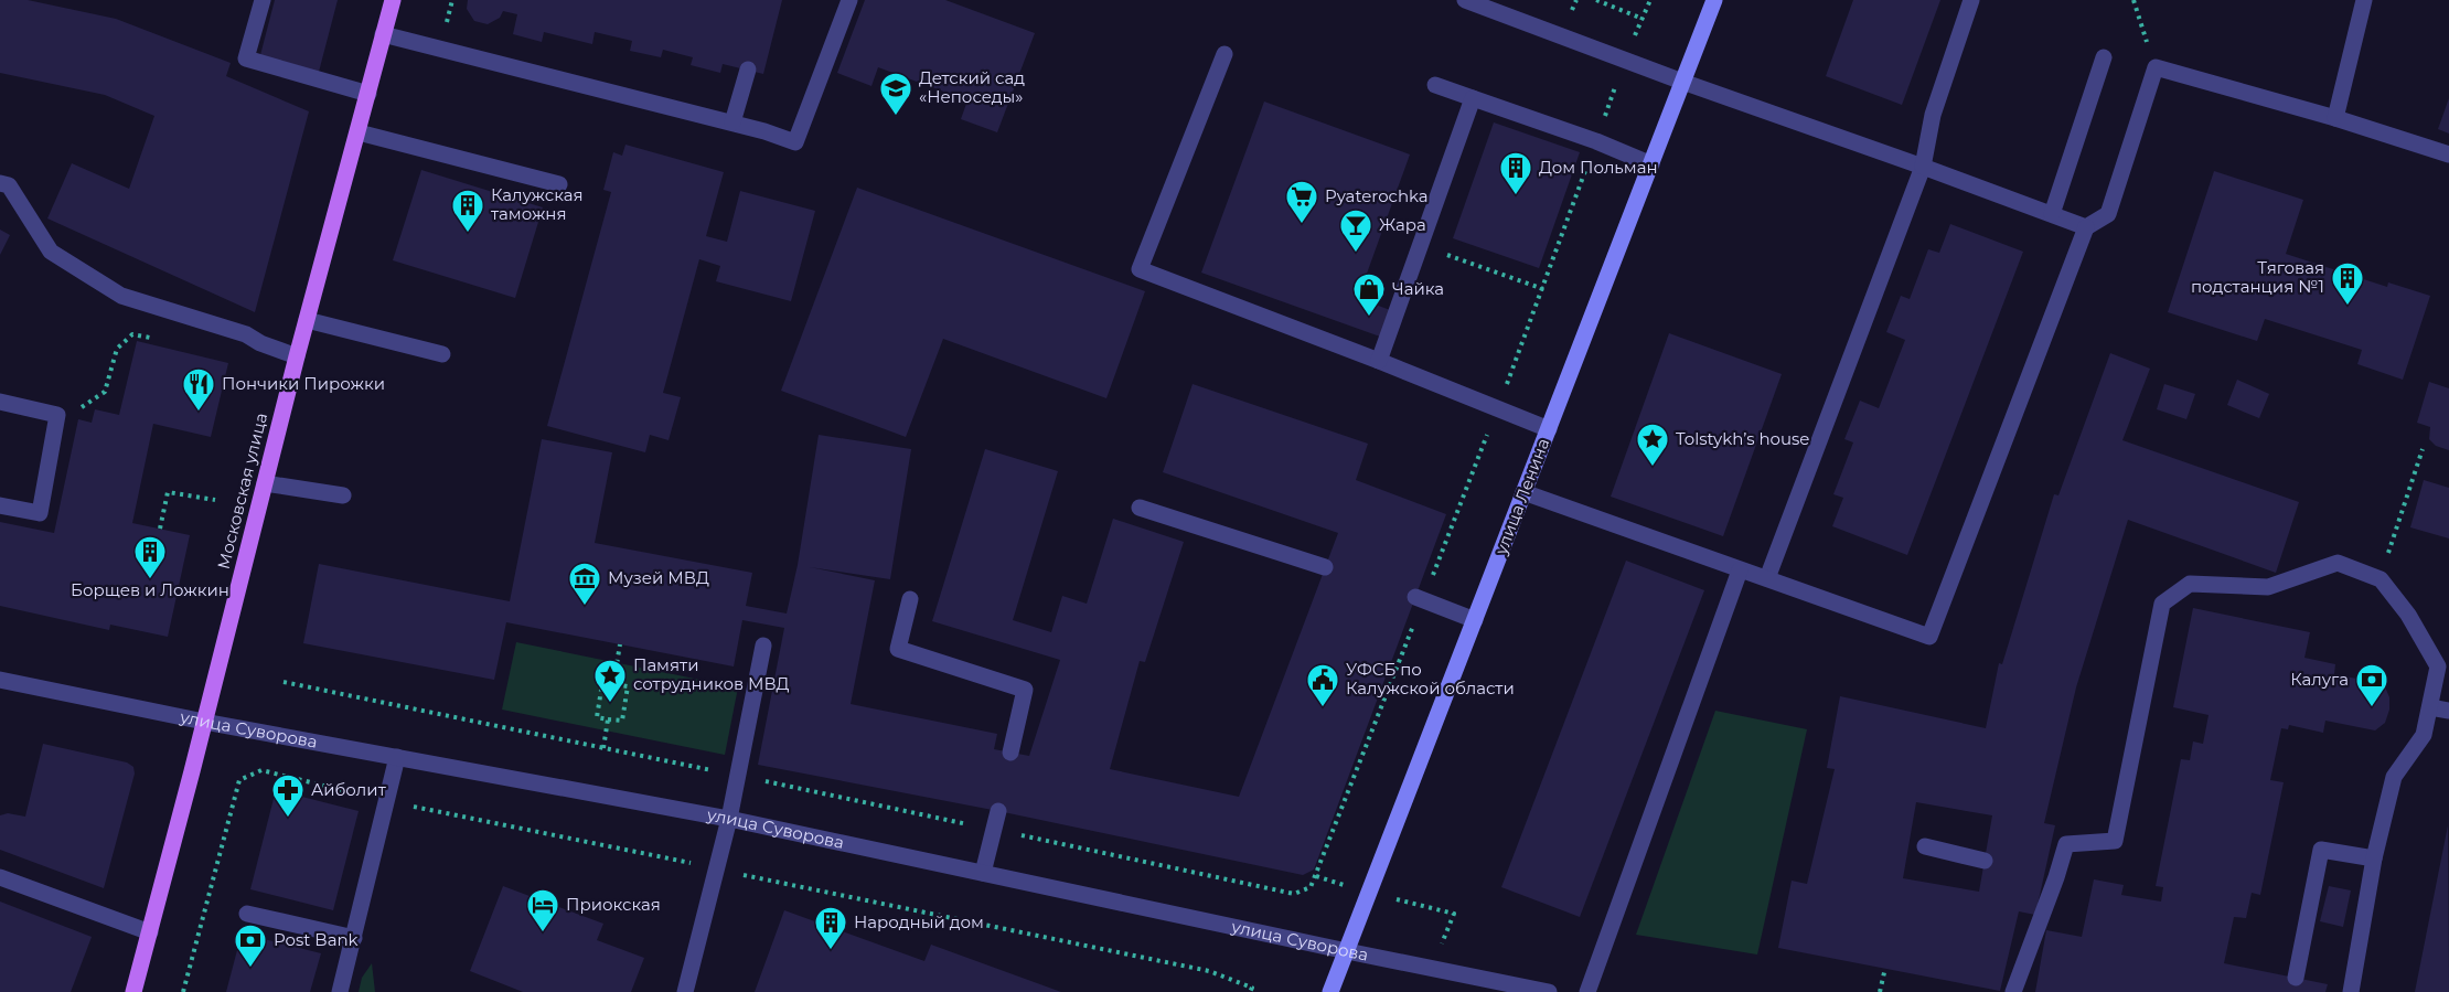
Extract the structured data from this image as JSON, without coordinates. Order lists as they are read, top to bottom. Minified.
{"streets":{"main road":["Московская улица","улица Ленина"],"street":["улица Суворова"]},"crossings":[["Московская улица","улица Суворова"],["улица Ленина","улица Суворова"]],"places":{"school or university":["Детский сад «Непоседы»"],"building":["Дом Польман","Калужская таможня","Тяговая подстанция №1","Борщев и Ложкин","Народный дом"],"supermarket":["Pyaterochka"],"bar":["Жара"],"shop":["Чайка"],"restaurant":["Пончики Пирожки"],"place":["Tolstykh’s house","Памяти сотрудников МВД"],"museum":["Музей МВД"],"public building":["УФСБ по Калужской области"],"bank":["Калуга","Post Bank"],"pharmacy":["Айболит"],"hotel":["Приокская"]}}
